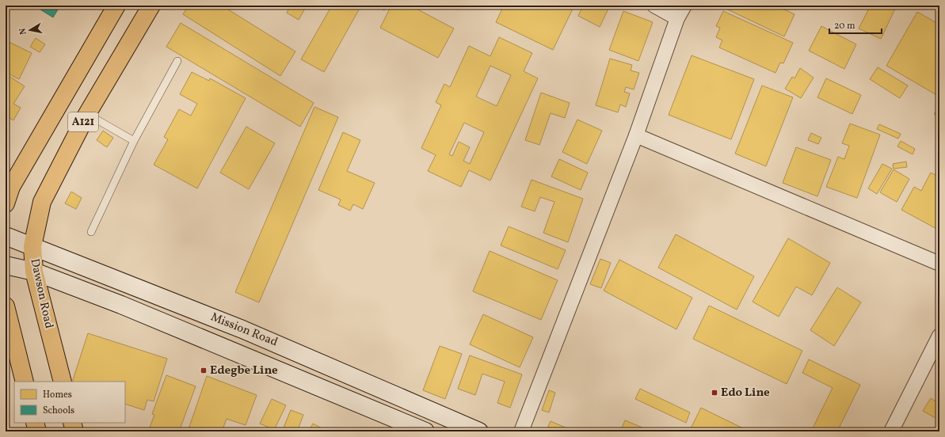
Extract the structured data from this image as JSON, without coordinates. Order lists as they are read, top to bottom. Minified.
{"streets":{"highway":["A121","Dawson Road"],"street":["Mission Road"]},"crossings":[["Dawson Road","Mission Road"]],"places":{"transit":["Edegbe Line","Edo Line"]},"legend":["Homes","Schools"],"scale_bar":"20 m","north":"left"}
